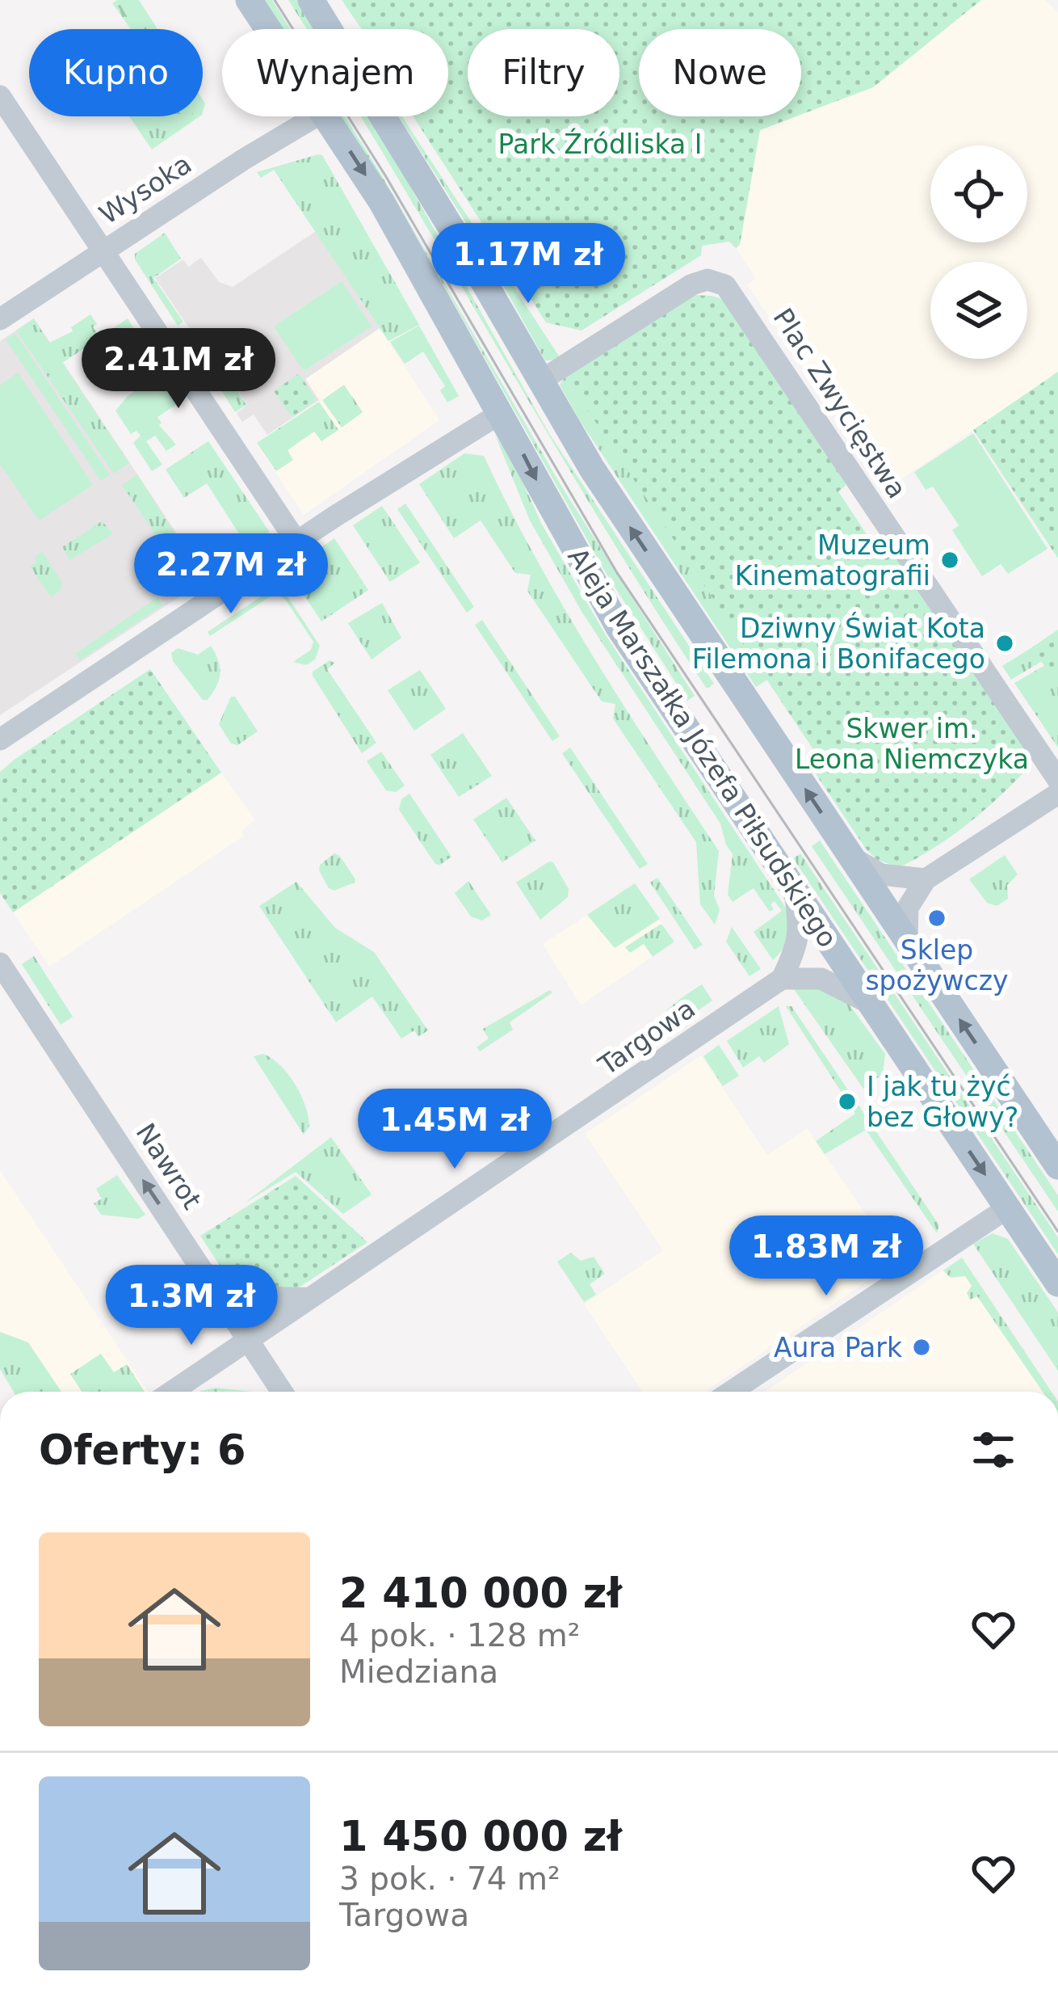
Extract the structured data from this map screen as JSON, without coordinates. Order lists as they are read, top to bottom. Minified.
{"streets":{"main road":["Aleja Marszałka Józefa Piłsudskiego"],"street":["Wysoka","Plac Zwycięstwa","Targowa","Nawrot"]},"crossings":[["Targowa","Nawrot"]],"one_way":["Nawrot"],"parks":["Park Źródliska I","Skwer im. Leona Niemczyka"],"places":["Muzeum Kinematografii","Dziwny Świat Kota Filemona i Bonifacego","Sklep spożywczy","I jak tu żyć bez Głowy?","Aura Park"],"page":{"chip":["Kupno","Wynajem","Filtry","Nowe"],"price":["1.17M zł","2.41M zł","2.27M zł","1.45M zł","1.83M zł","1.3M zł"],"heading":"Oferty: 6","list":[{"name":"2 410 000 zł","note":"4 pok. · 128 m² · Miedziana"},{"name":"1 450 000 zł","note":"3 pok. · 74 m² · Targowa"}]}}
